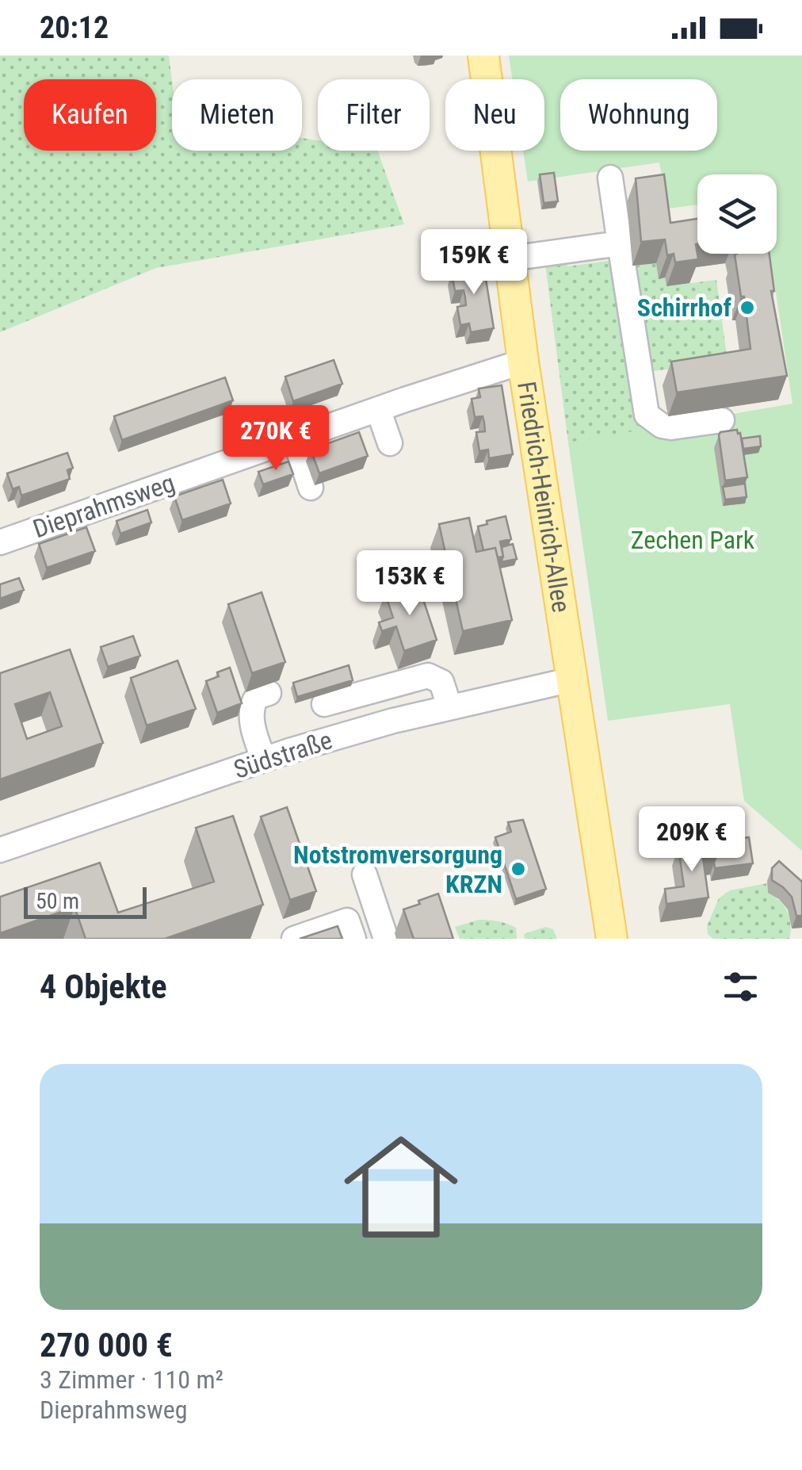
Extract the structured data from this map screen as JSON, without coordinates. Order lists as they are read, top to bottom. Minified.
{"streets":{"main road":["Friedrich-Heinrich-Allee"],"street":["Dieprahmsweg","Südstraße"]},"crossings":[["Friedrich-Heinrich-Allee","Dieprahmsweg"],["Friedrich-Heinrich-Allee","Südstraße"]],"parks":["Zechen Park"],"places":["Schirrhof","Notstromversorgung KRZN"],"scale_bar":"50 m","page":{"status":"20:12","chip":["Kaufen","Mieten","Filter","Neu","Wohnung"],"price":["159K €","270K €","153K €","209K €"],"scale":"50 m","heading":"4 Objekte","list":[{"name":"270 000 €","note":"3 Zimmer · 110 m² · Dieprahmsweg"}]}}
